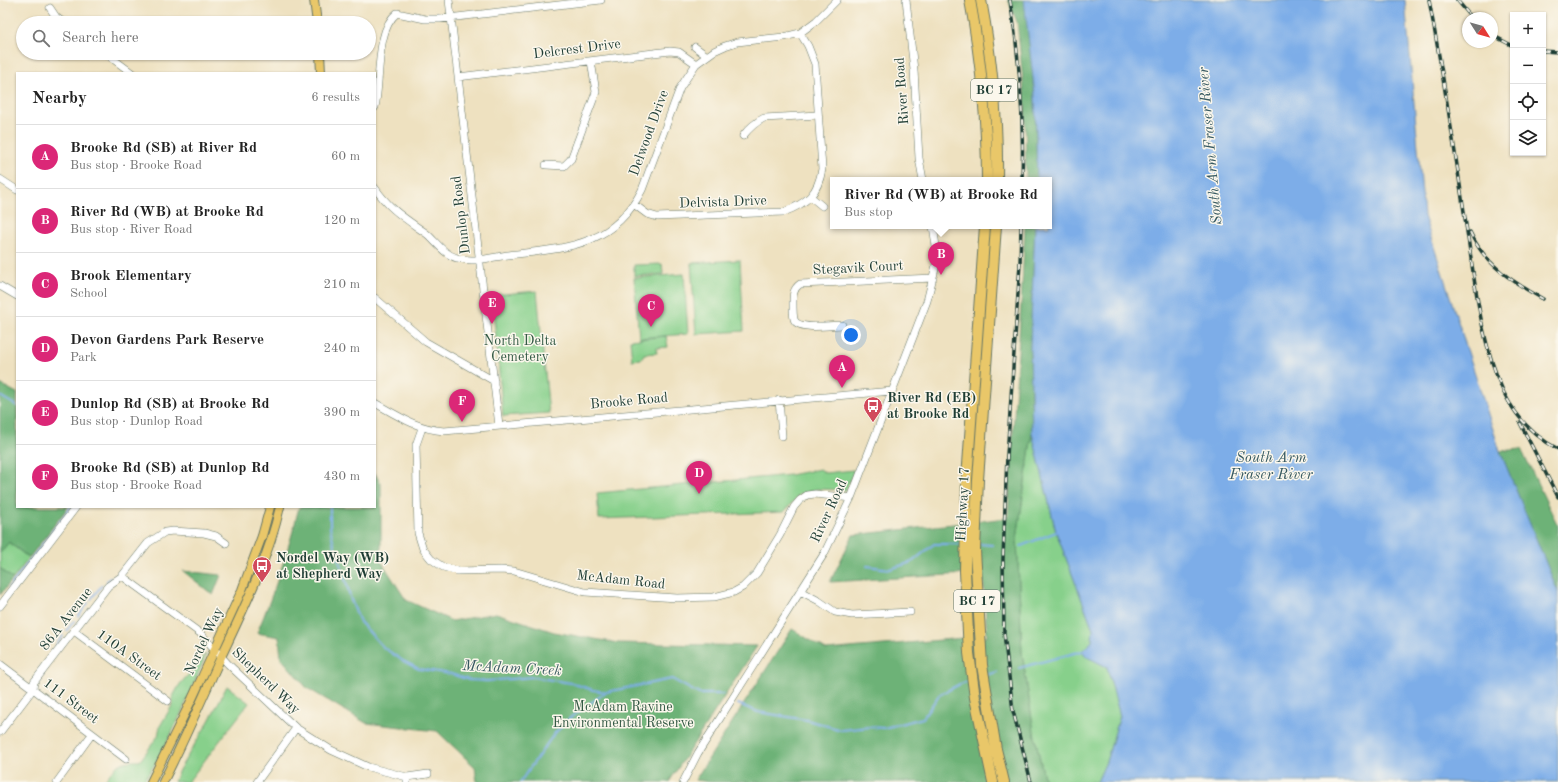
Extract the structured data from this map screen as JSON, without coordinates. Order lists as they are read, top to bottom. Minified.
{"streets":{"highway":["BC 17","Highway 17"],"main road":["Nordel Way"],"street":["Delcrest Drive","River Road","Delwood Drive","Delvista Drive","Dunlop Road","Stegavik Court","Brooke Road","McAdam Road","86A Avenue","110A Street","Shepherd Way","111 Street"]},"crossings":[["Delcrest Drive","Delwood Drive"],["Delcrest Drive","Dunlop Road"],["River Road","Stegavik Court"],["River Road","Brooke Road"],["River Road","McAdam Road"],["Delwood Drive","Delvista Drive"],["Delwood Drive","Dunlop Road"],["Dunlop Road","Brooke Road"],["Brooke Road","McAdam Road"],["86A Avenue","110A Street"],["86A Avenue","Shepherd Way"],["86A Avenue","111 Street"],["Nordel Way","Shepherd Way"]],"water":["South Arm Fraser River","McAdam Creek"],"parks":["North Delta Cemetery","McAdam Ravine Environmental Reserve"],"places":{"bus stop":["River Rd (EB) at Brooke Rd","Nordel Way (WB) at Shepherd Way"]},"north":"bottom right","page":{"map_buttons":["+","−"],"search":"Search here","heading":["Nearby","6 results"],"list":[{"mark":"A","name":"Brooke Rd (SB) at River Rd","note":"Bus stop · Brooke Road","value":"60 m"},{"mark":"B","name":"River Rd (WB) at Brooke Rd","note":"Bus stop · River Road","value":"120 m"},{"mark":"C","name":"Brook Elementary","note":"School","value":"210 m"},{"mark":"D","name":"Devon Gardens Park Reserve","note":"Park","value":"240 m"},{"mark":"E","name":"Dunlop Rd (SB) at Brooke Rd","note":"Bus stop · Dunlop Road","value":"390 m"},{"mark":"F","name":"Brooke Rd (SB) at Dunlop Rd","note":"Bus stop · Brooke Road","value":"430 m"}],"popup":["River Rd (WB) at Brooke Rd","Bus stop"],"pins":["B","E","C","A","F","D"]}}
